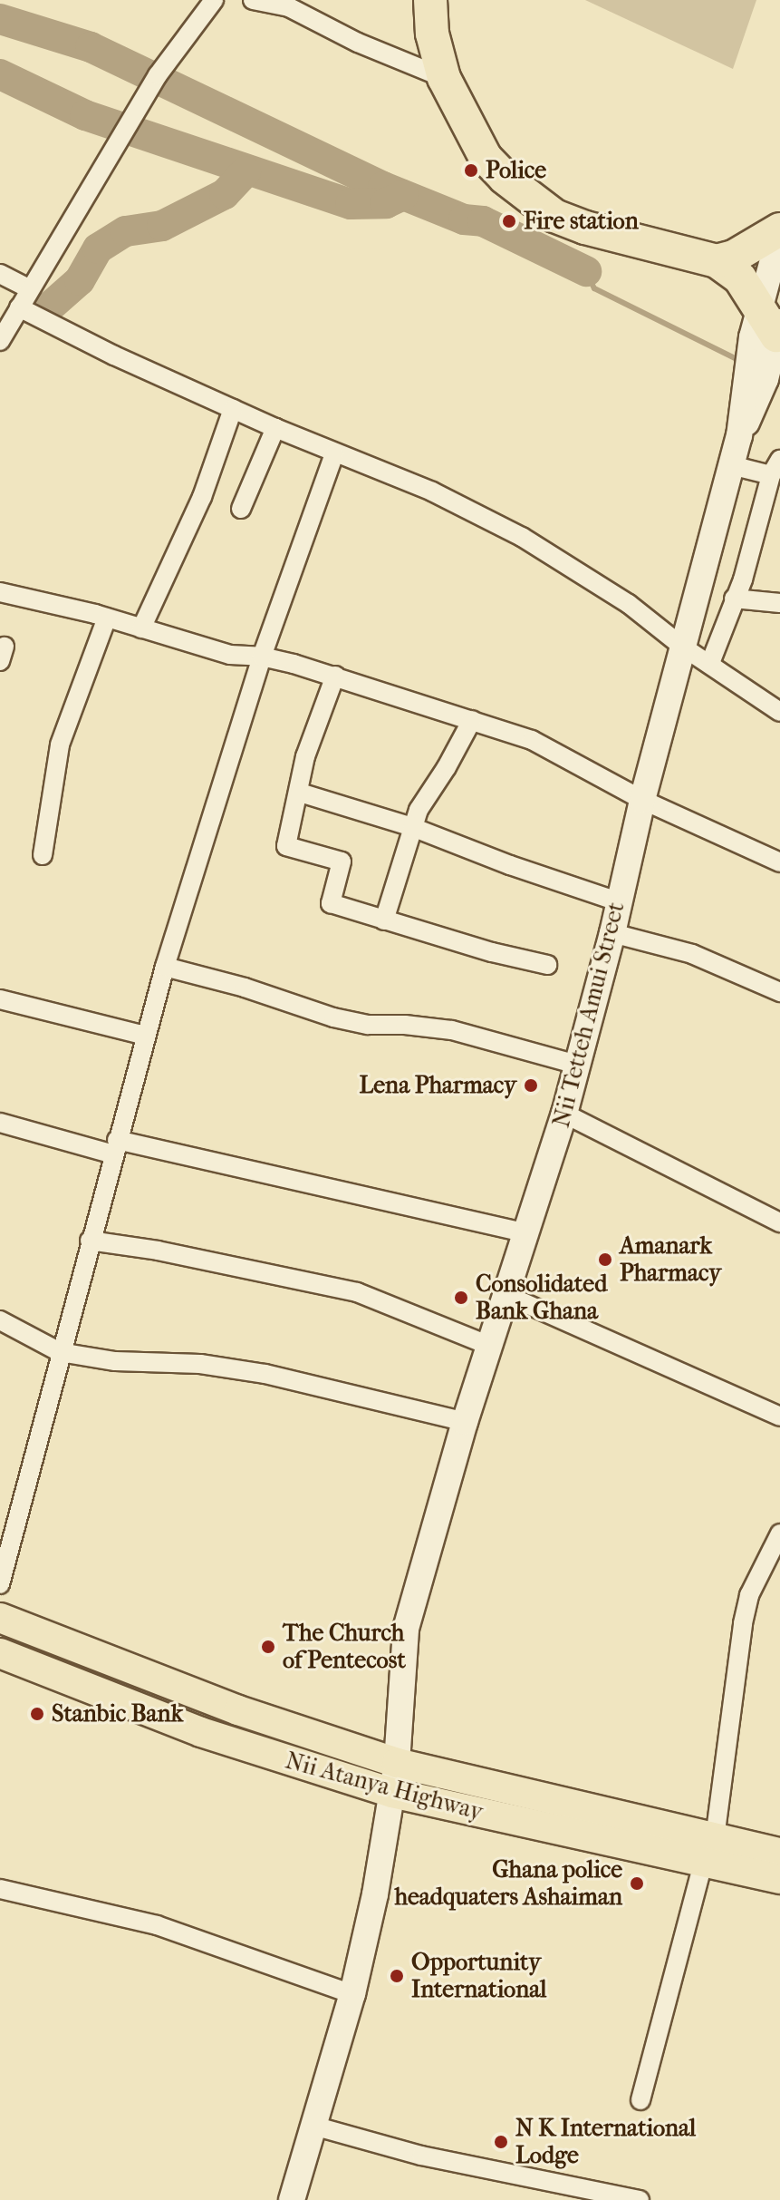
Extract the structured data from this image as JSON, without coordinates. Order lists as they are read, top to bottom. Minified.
{"streets":{"main road":["Nii Tetteh Amui Street","Nii Atanya Highway"]},"crossings":[["Nii Tetteh Amui Street","Nii Atanya Highway"]],"places":["Police","Fire station","Lena Pharmacy","Amanark Pharmacy","Consolidated Bank Ghana","The Church of Pentecost","Stanbic Bank","Ghana police headquaters Ashaiman","Opportunity International","N K International Lodge"]}
